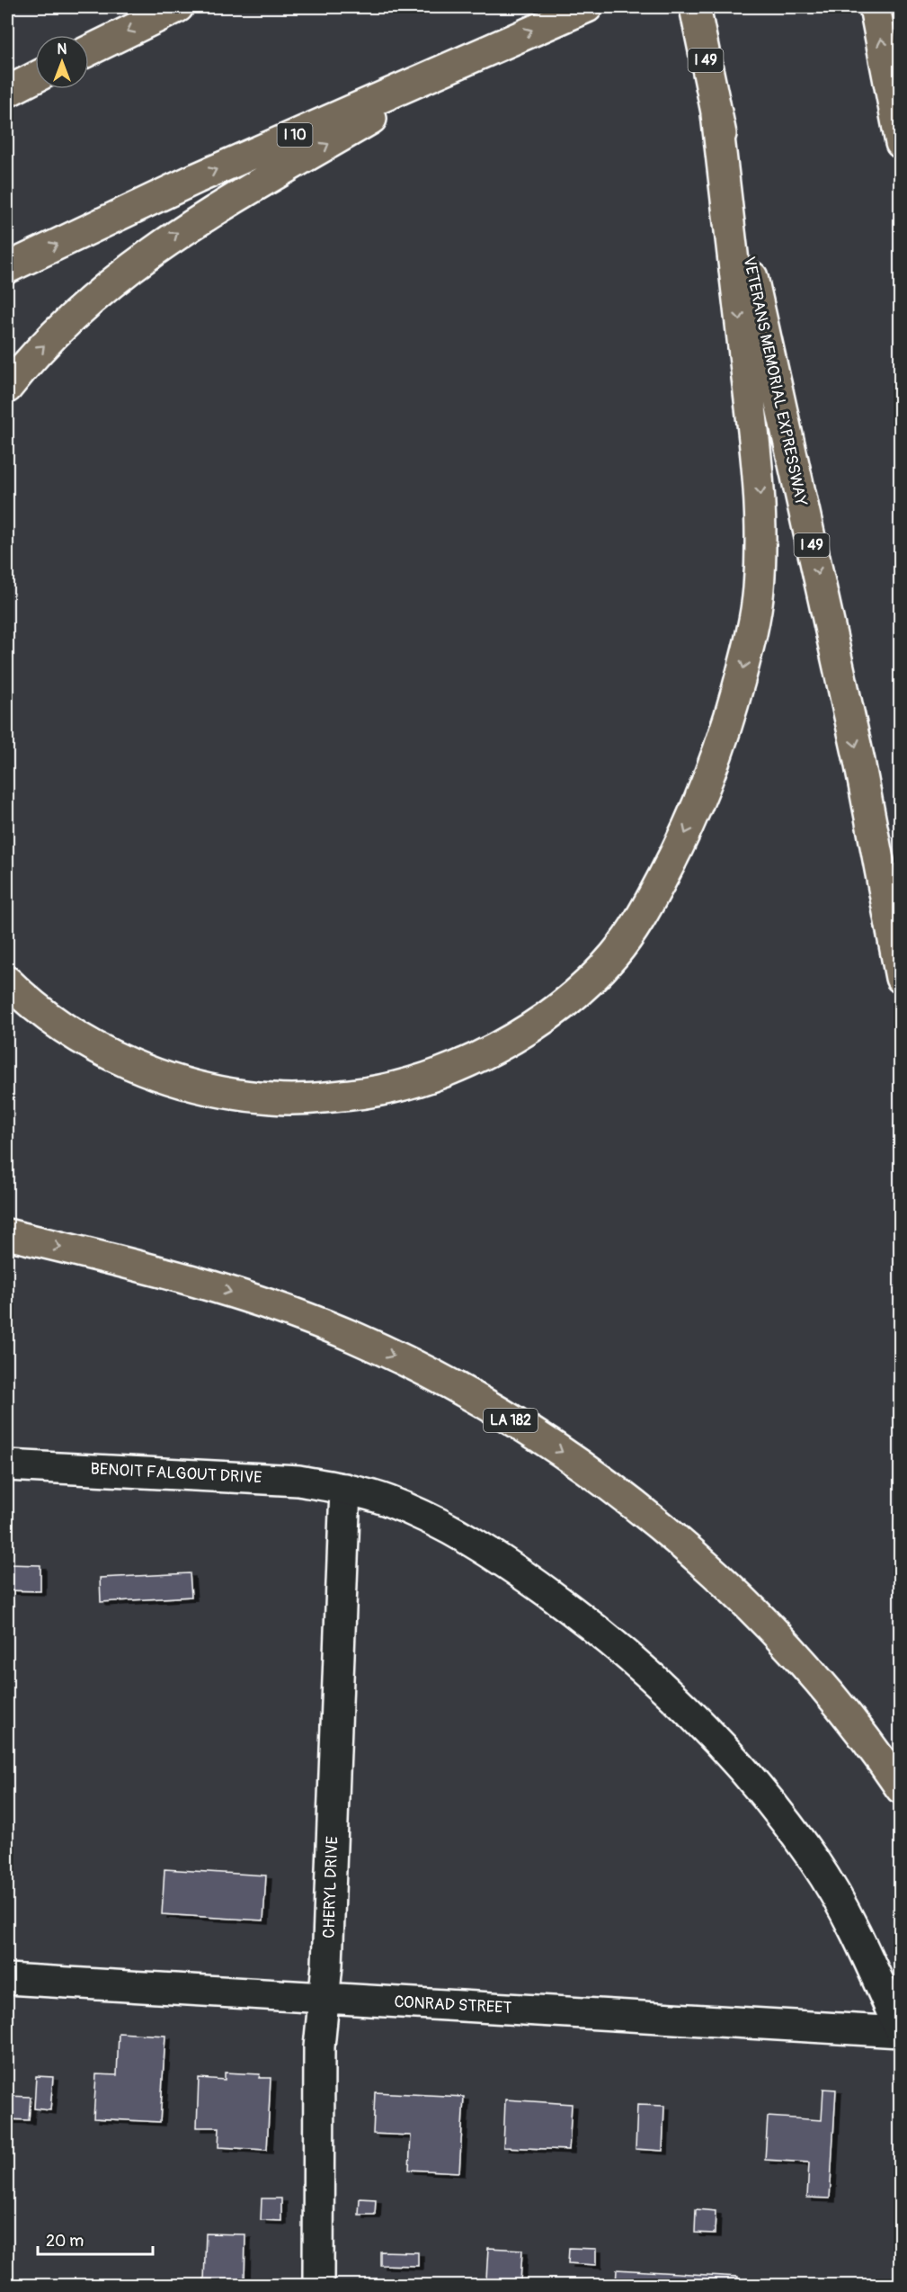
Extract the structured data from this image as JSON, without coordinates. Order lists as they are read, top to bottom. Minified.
{"streets":{"highway":["I 49","I 10","VETERANS MEMORIAL EXPRESSWAY","LA 182"],"street":["BENOIT FALGOUT DRIVE","CHERYL DRIVE","CONRAD STREET"]},"crossings":[["BENOIT FALGOUT DRIVE","CHERYL DRIVE"],["BENOIT FALGOUT DRIVE","CONRAD STREET"],["CHERYL DRIVE","CONRAD STREET"]],"one_way":["VETERANS MEMORIAL EXPRESSWAY"],"scale_bar":"20 m","north":"top"}
